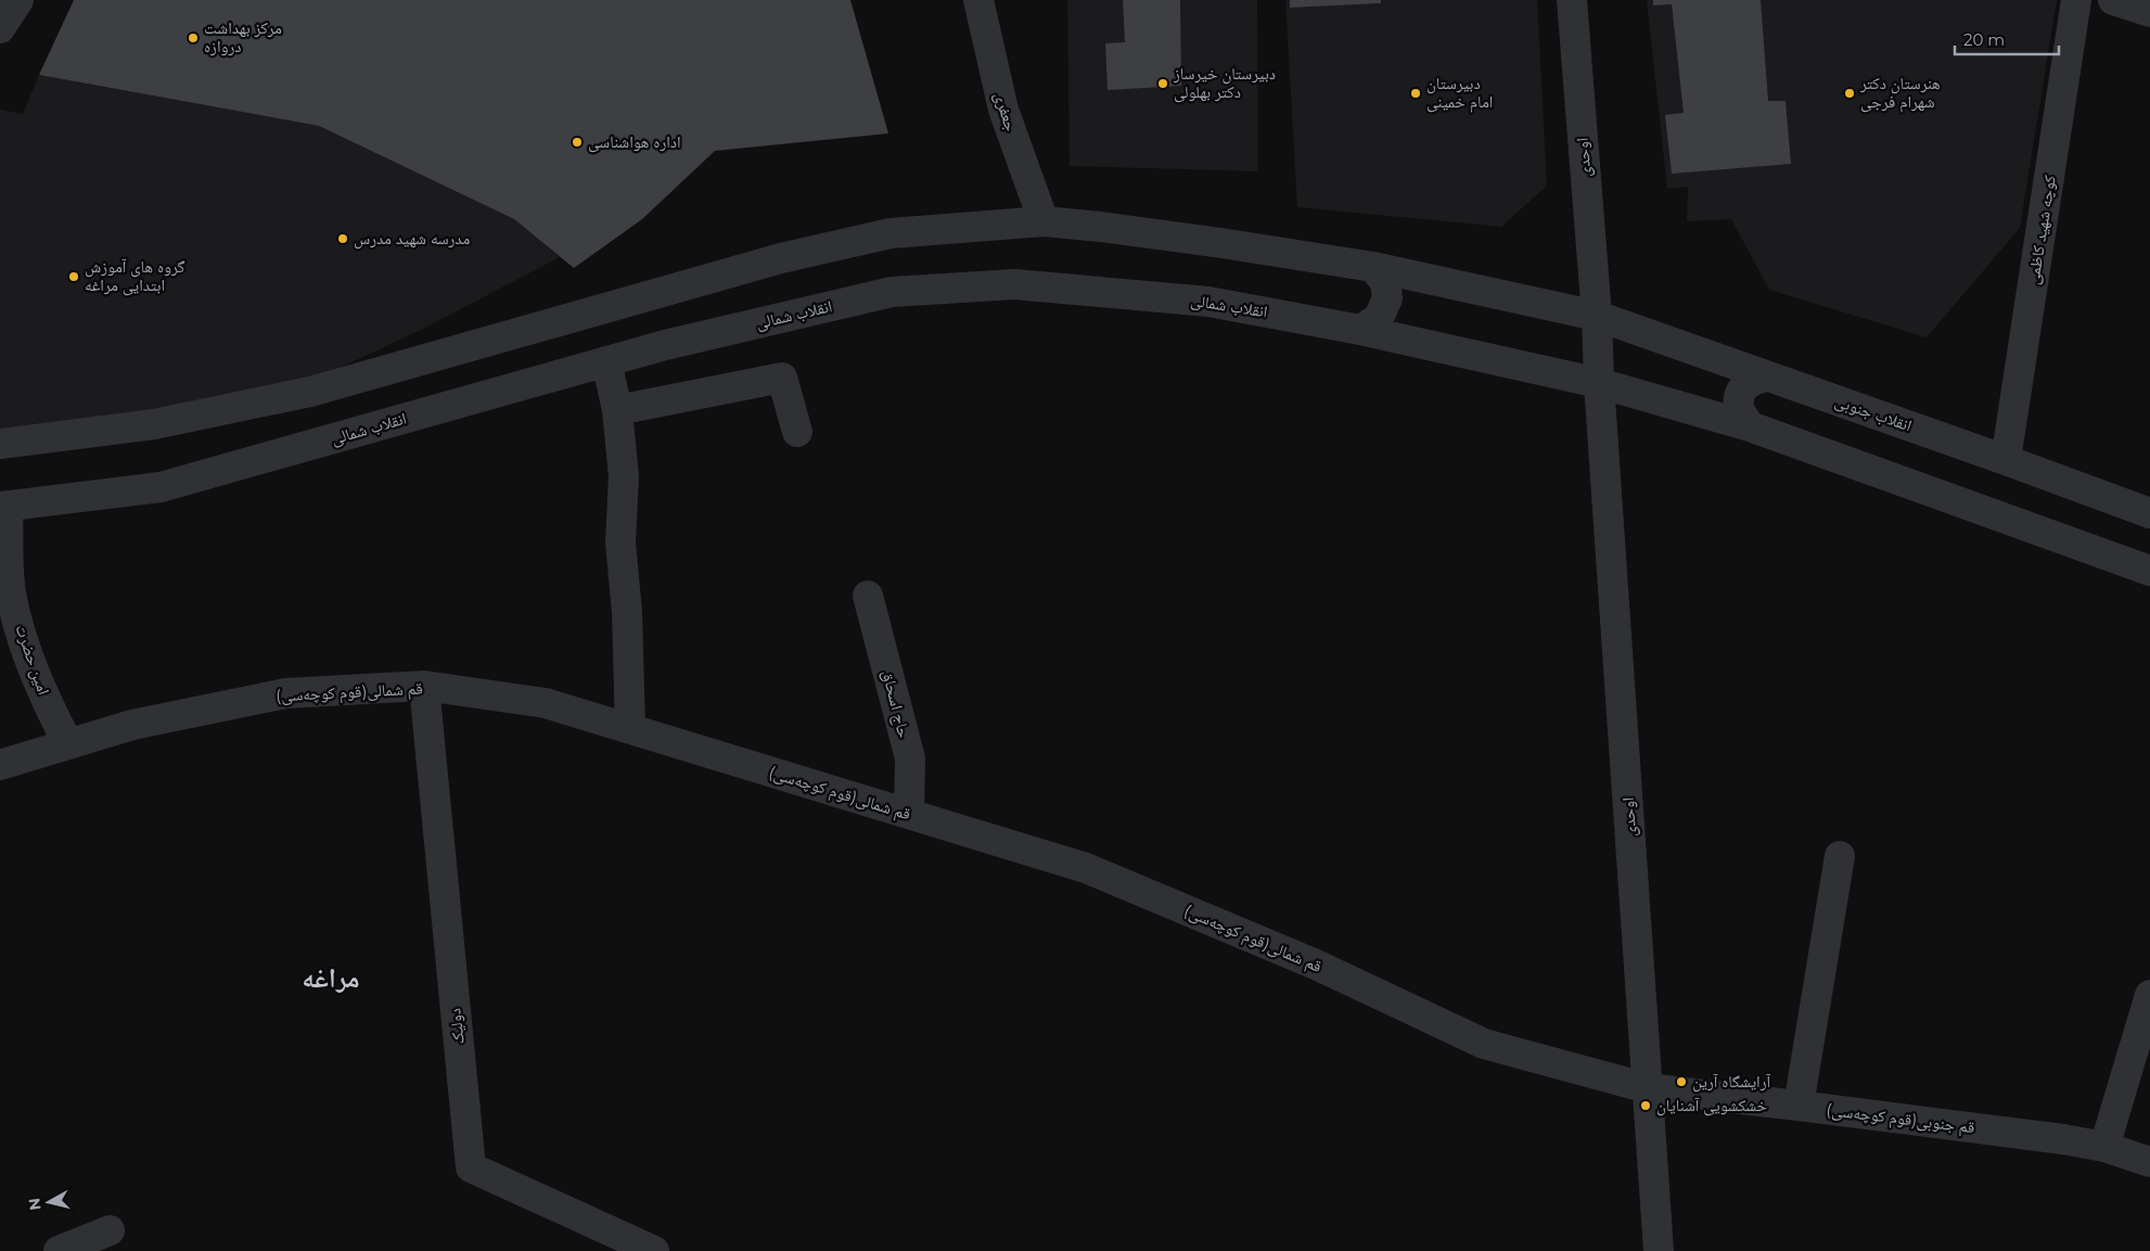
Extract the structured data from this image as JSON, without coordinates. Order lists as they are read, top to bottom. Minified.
{"streets":{"street":["جعفری","اوحدی","کوچه‌ شهید کاظمی","انقلاب شمالی","انقلاب جنوبی","امین حضرت","قم شمالی(قوم کوچه‌سی)","حاج اسحاق","دولیک","قم جنوبی(قوم کوچه‌سی)"]},"crossings":[["اوحدی","انقلاب شمالی"],["اوحدی","انقلاب جنوبی"],["اوحدی","قم شمالی(قوم کوچه‌سی)"],["اوحدی","قم جنوبی(قوم کوچه‌سی)"],["کوچه‌ شهید کاظمی","انقلاب جنوبی"],["انقلاب شمالی","امین حضرت"],["امین حضرت","قم شمالی(قوم کوچه‌سی)"],["قم شمالی(قوم کوچه‌سی)","حاج اسحاق"],["قم شمالی(قوم کوچه‌سی)","دولیک"],["قم شمالی(قوم کوچه‌سی)","قم جنوبی(قوم کوچه‌سی)"]],"districts":["مراغه"],"places":["مرکز بهداشت دروازه","دبیرستان خیرساز دکتر بهلولی","دبیرستان امام خمینی","هنرستان دکتر شهرام فرجی","اداره هواشناسی","مدرسه شهید مدرس","گروه های آموزش ابتدایی مراغه","آرایشگاه آرین","خشکشویی آشنایان"],"scale_bar":"20 m","north":"left"}
